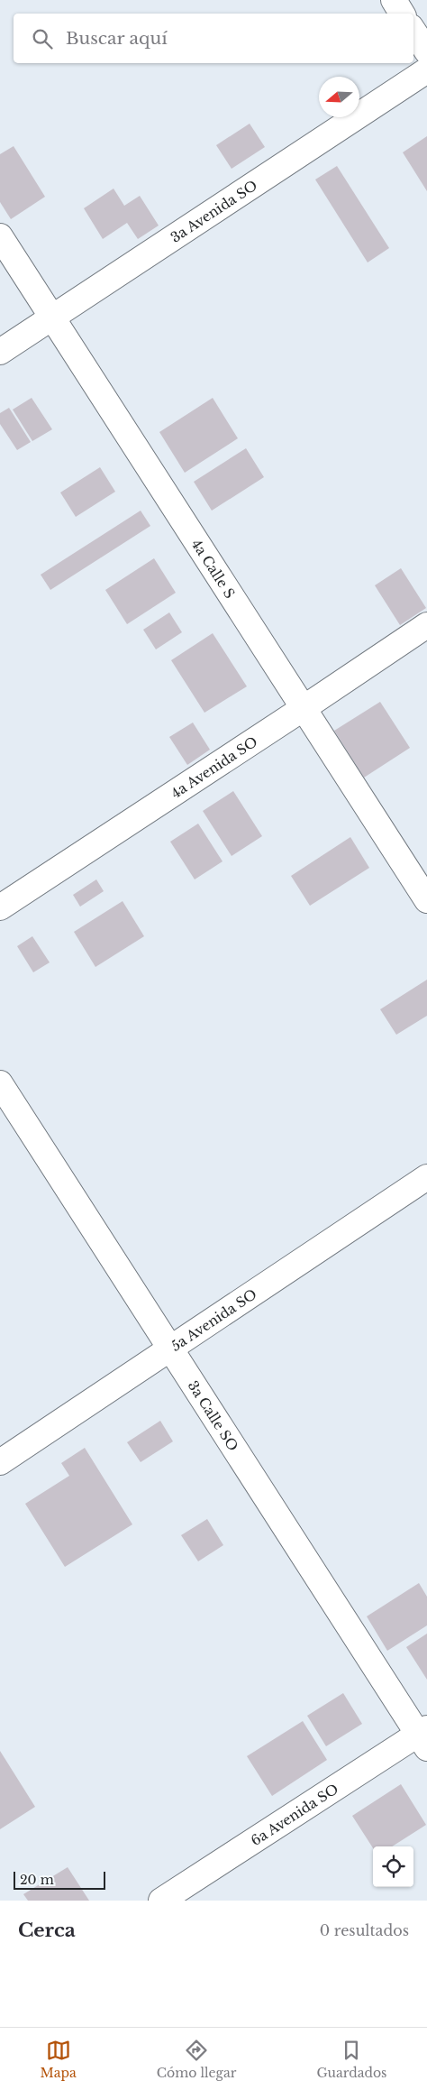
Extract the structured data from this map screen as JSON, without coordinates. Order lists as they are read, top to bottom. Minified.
{"streets":{"street":["3a Avenida SO","4a Calle S","4a Avenida SO","5a Avenida SO","3a Calle SO","6a Avenida SO"]},"crossings":[["3a Avenida SO","4a Calle S"],["4a Calle S","4a Avenida SO"],["5a Avenida SO","3a Calle SO"],["3a Calle SO","6a Avenida SO"]],"scale_bar":"20 m","north":"left","page":{"search":"Buscar aquí","scale":"20 m","heading":["Cerca","0 resultados"],"nav":["Mapa","Cómo llegar","Guardados"]}}
